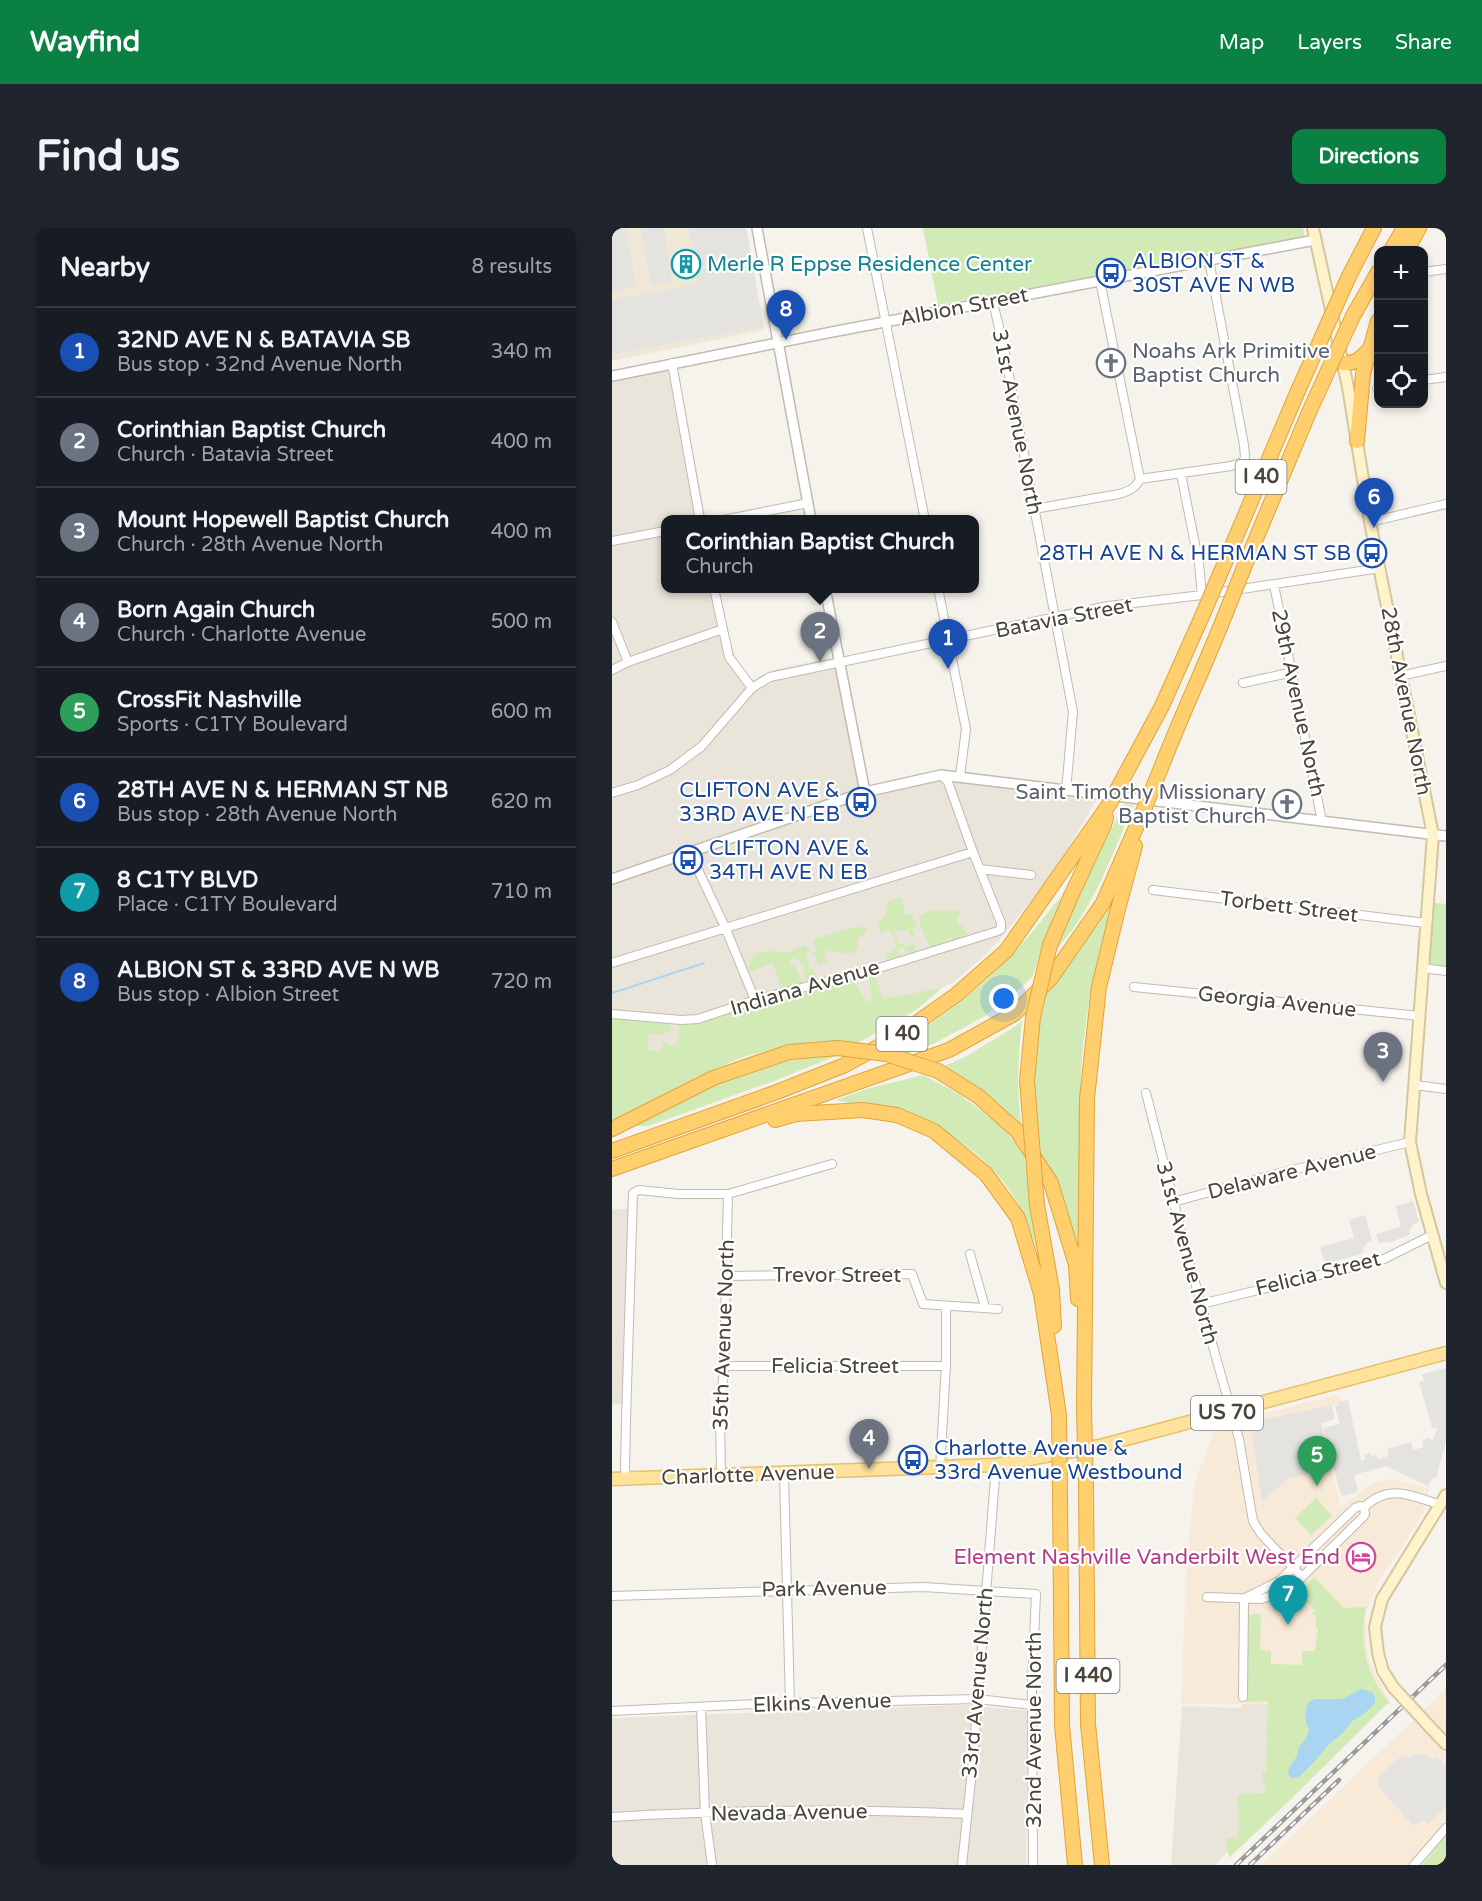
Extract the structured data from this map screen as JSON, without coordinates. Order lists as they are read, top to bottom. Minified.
{"streets":{"highway":["I 40","I 440"],"main road":["28th Avenue North","US 70","Charlotte Avenue"],"street":["Albion Street","31st Avenue North","Batavia Street","29th Avenue North","Torbett Street","Indiana Avenue","Georgia Avenue","Delaware Avenue","Felicia Street","Trevor Street","35th Avenue North","Park Avenue","33rd Avenue North","Elkins Avenue","32nd Avenue North","Nevada Avenue"]},"crossings":[["Albion Street","31st Avenue North"],["Albion Street","28th Avenue North"],["31st Avenue North","Batavia Street"],["31st Avenue North","Delaware Avenue"],["31st Avenue North","Felicia Street"],["31st Avenue North","Charlotte Avenue"],["Batavia Street","28th Avenue North"],["Batavia Street","29th Avenue North"],["28th Avenue North","Torbett Street"],["28th Avenue North","Georgia Avenue"],["28th Avenue North","Delaware Avenue"],["28th Avenue North","Felicia Street"],["Felicia Street","35th Avenue North"],["Trevor Street","35th Avenue North"],["35th Avenue North","Charlotte Avenue"],["Charlotte Avenue","33rd Avenue North"],["Park Avenue","33rd Avenue North"],["Park Avenue","32nd Avenue North"],["33rd Avenue North","Elkins Avenue"],["33rd Avenue North","Nevada Avenue"],["Elkins Avenue","32nd Avenue North"]],"places":{"building":["Merle R Eppse Residence Center"],"bus stop":["ALBION ST & 30ST AVE N WB","28TH AVE N & HERMAN ST SB","CLIFTON AVE & 33RD AVE N EB","CLIFTON AVE & 34TH AVE N EB","Charlotte Avenue & 33rd Avenue Westbound"],"church":["Noahs Ark Primitive Baptist Church","Saint Timothy Missionary Baptist Church"],"hotel":["Element Nashville Vanderbilt West End"]},"page":{"header":"Wayfind","nav":["Map","Layers","Share"],"buttons":"Directions","title":"Find us","heading":["Nearby","8 results"],"map_buttons":["+","−"],"pins":["8","6","2","1","3","4","5","7"],"list":[{"mark":"1","name":"32ND AVE N & BATAVIA SB","note":"Bus stop · 32nd Avenue North","value":"340 m"},{"mark":"2","name":"Corinthian Baptist Church","note":"Church · Batavia Street","value":"400 m"},{"mark":"3","name":"Mount Hopewell Baptist Church","note":"Church · 28th Avenue North","value":"400 m"},{"mark":"4","name":"Born Again Church","note":"Church · Charlotte Avenue","value":"500 m"},{"mark":"5","name":"CrossFit Nashville","note":"Sports · C1TY Boulevard","value":"600 m"},{"mark":"6","name":"28TH AVE N & HERMAN ST NB","note":"Bus stop · 28th Avenue North","value":"620 m"},{"mark":"7","name":"8 C1TY BLVD","note":"Place · C1TY Boulevard","value":"710 m"},{"mark":"8","name":"ALBION ST & 33RD AVE N WB","note":"Bus stop · Albion Street","value":"720 m"}],"popup":["Corinthian Baptist Church","Church"]}}
